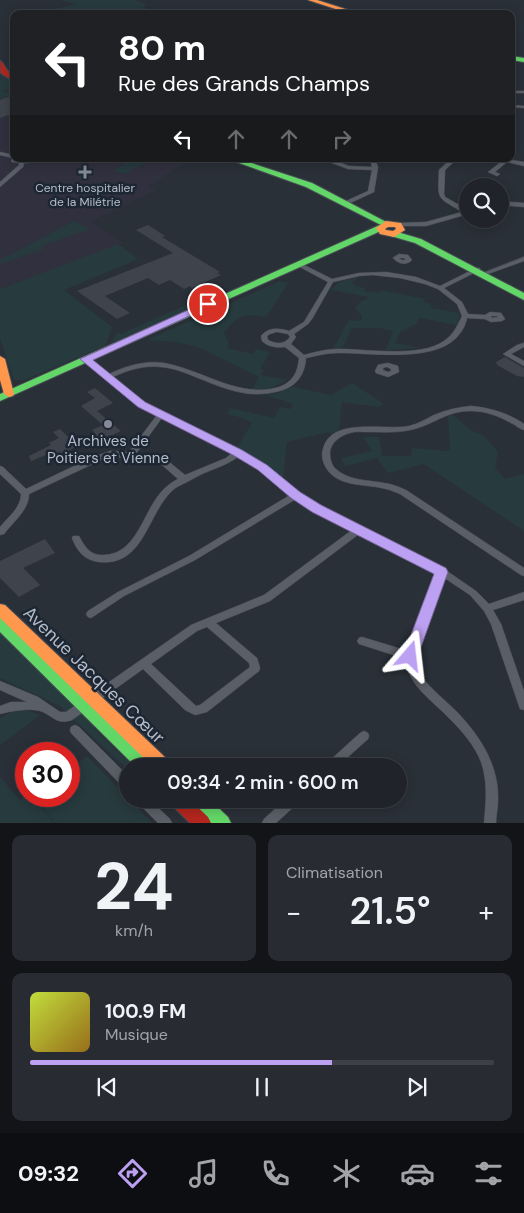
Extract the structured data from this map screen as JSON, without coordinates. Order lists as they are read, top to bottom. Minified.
{"streets":{"street":["Avenue Jacques Cœur"]},"places":{"health":["Centre hospitalier de la Milétrie"],"other":["Archives de Poitiers et Vienne"]},"page":{"turn":["80 m","Rue des Grands Champs"],"limit":"30","trip":"09:34 · 2 min · 600 m","tile":[["24","km/h"],"Climatisation"],"heat":["−","21.5°","+"],"song":["100.9 FM","Musique"],"tabs":"09:32"}}
